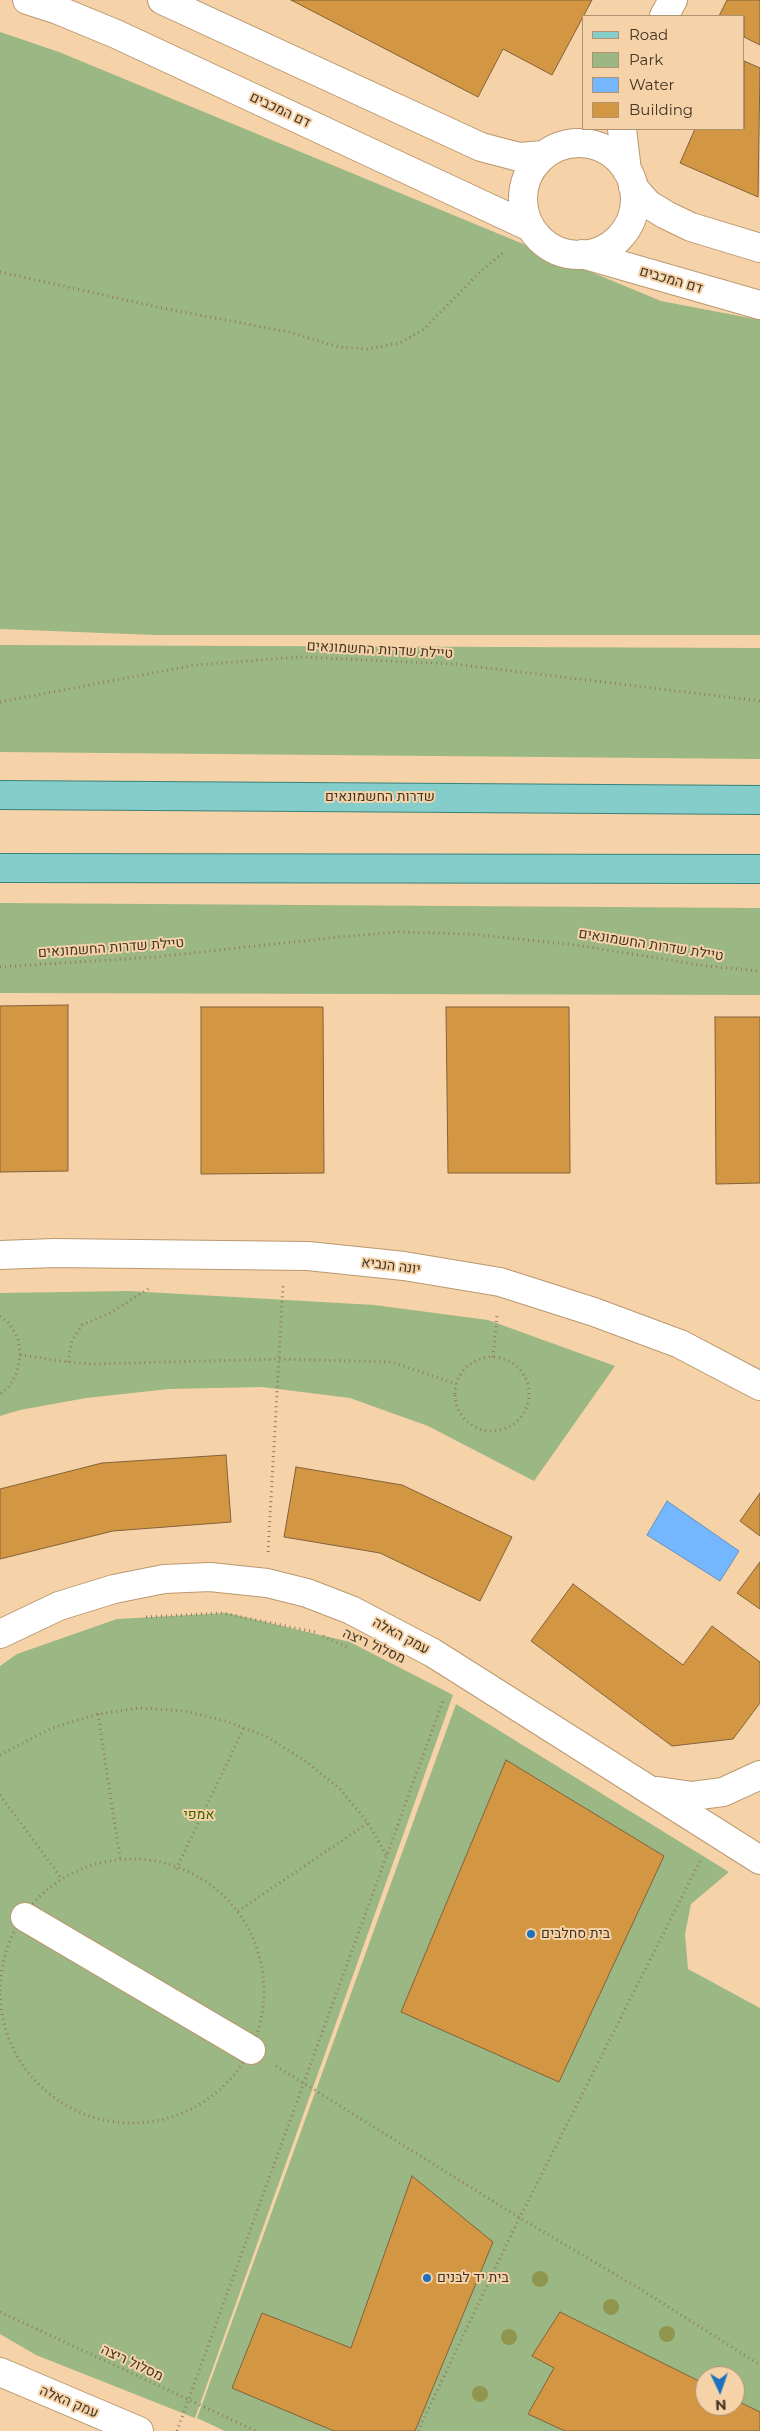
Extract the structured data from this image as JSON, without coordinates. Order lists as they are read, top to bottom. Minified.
{"streets":{"main road":["שדרות החשמונאים"],"street":["דם המכבים","יונה הנביא","עמק האלה"],"path":["טיילת שדרות החשמונאים","מסלול ריצה"]},"parks":["אמפי"],"places":["בית סחלבים","בית יד לבנים"],"legend":["Road","Park","Water","Building"],"north":"bottom"}
